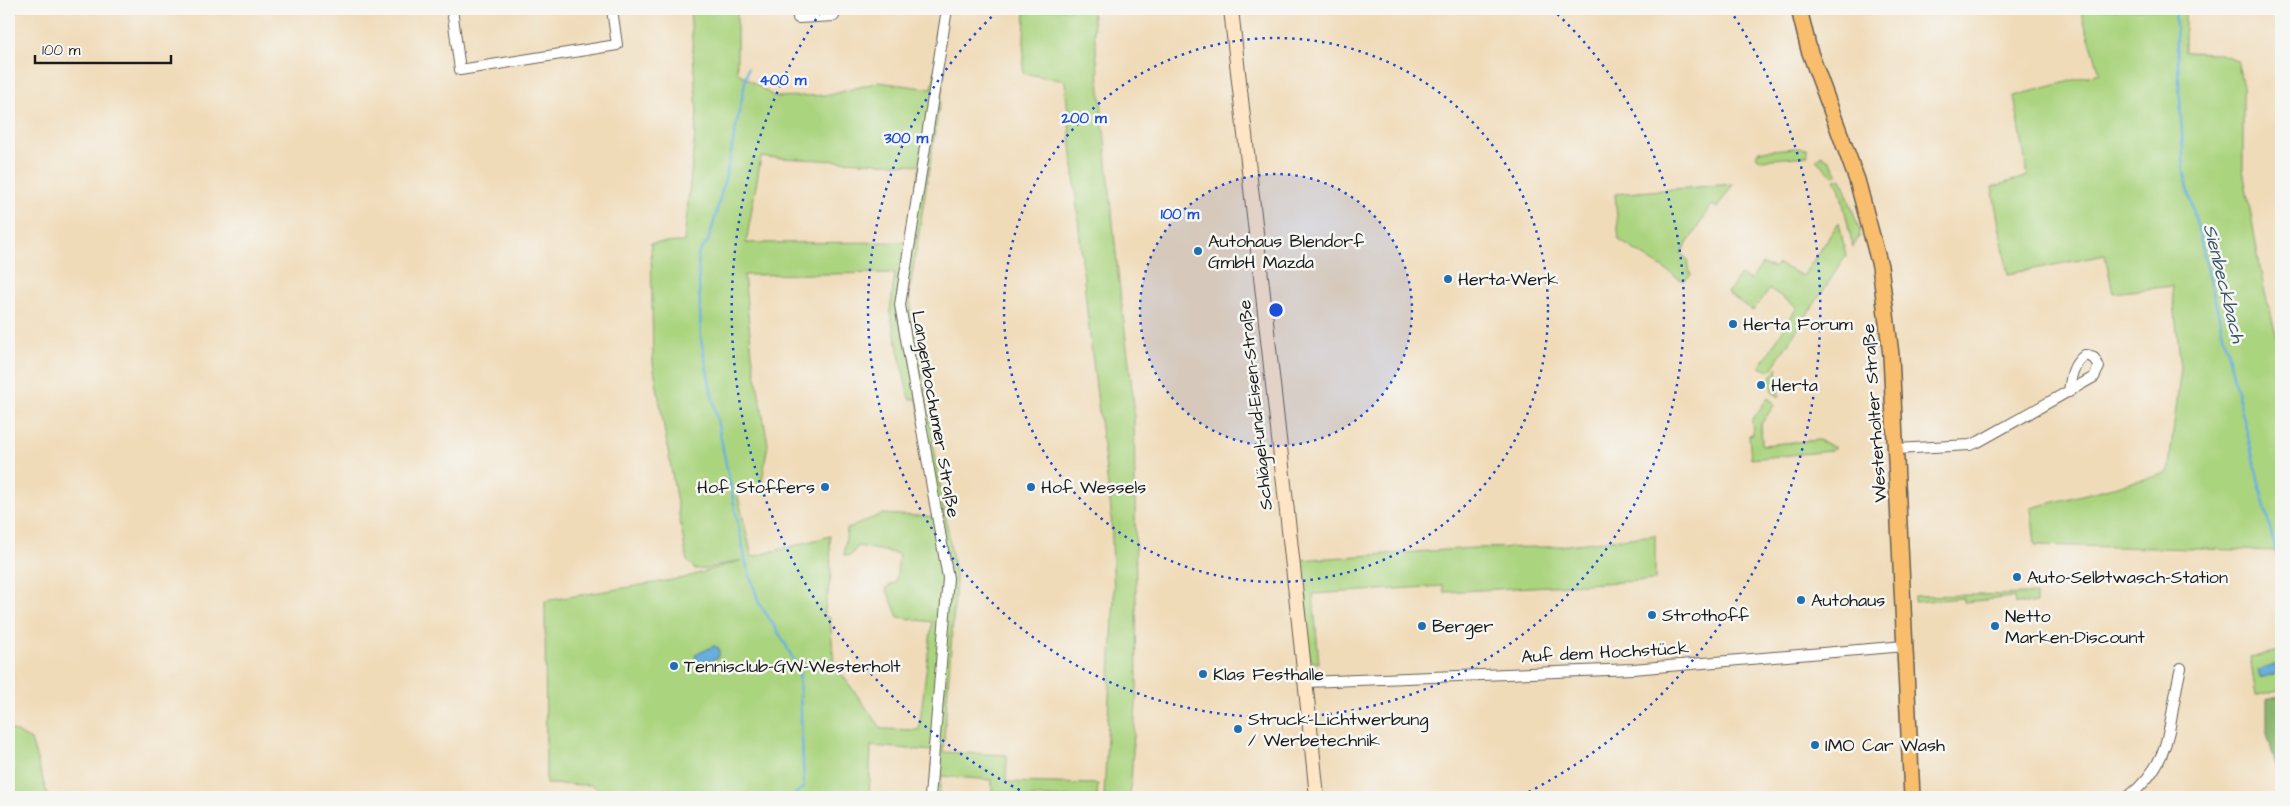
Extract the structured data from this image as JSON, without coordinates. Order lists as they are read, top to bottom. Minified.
{"streets":{"main road":["Westerholter Straße"],"street":["Schlägel-und-Eisen-Straße","Langenbochumer Straße","Auf dem Hochstück"]},"crossings":[["Schlägel-und-Eisen-Straße","Auf dem Hochstück"],["Westerholter Straße","Auf dem Hochstück"]],"water":["Sienbeckbach"],"places":["Autohaus Blendorf GmbH Mazda","Herta-Werk","Herta Forum","Herta","Hof Stoffers","Hof Wessels","Auto-Selbtwasch-Station","Autohaus","Strothoff","Berger","Netto Marken-Discount","Tennisclub-GW-Westerholt","Klas Festhalle","Struck-Lichtwerbung / Werbetechnik","IMO Car Wash"],"scale_bar":"100 m","rings":["400 m","200 m","300 m","100 m"]}
